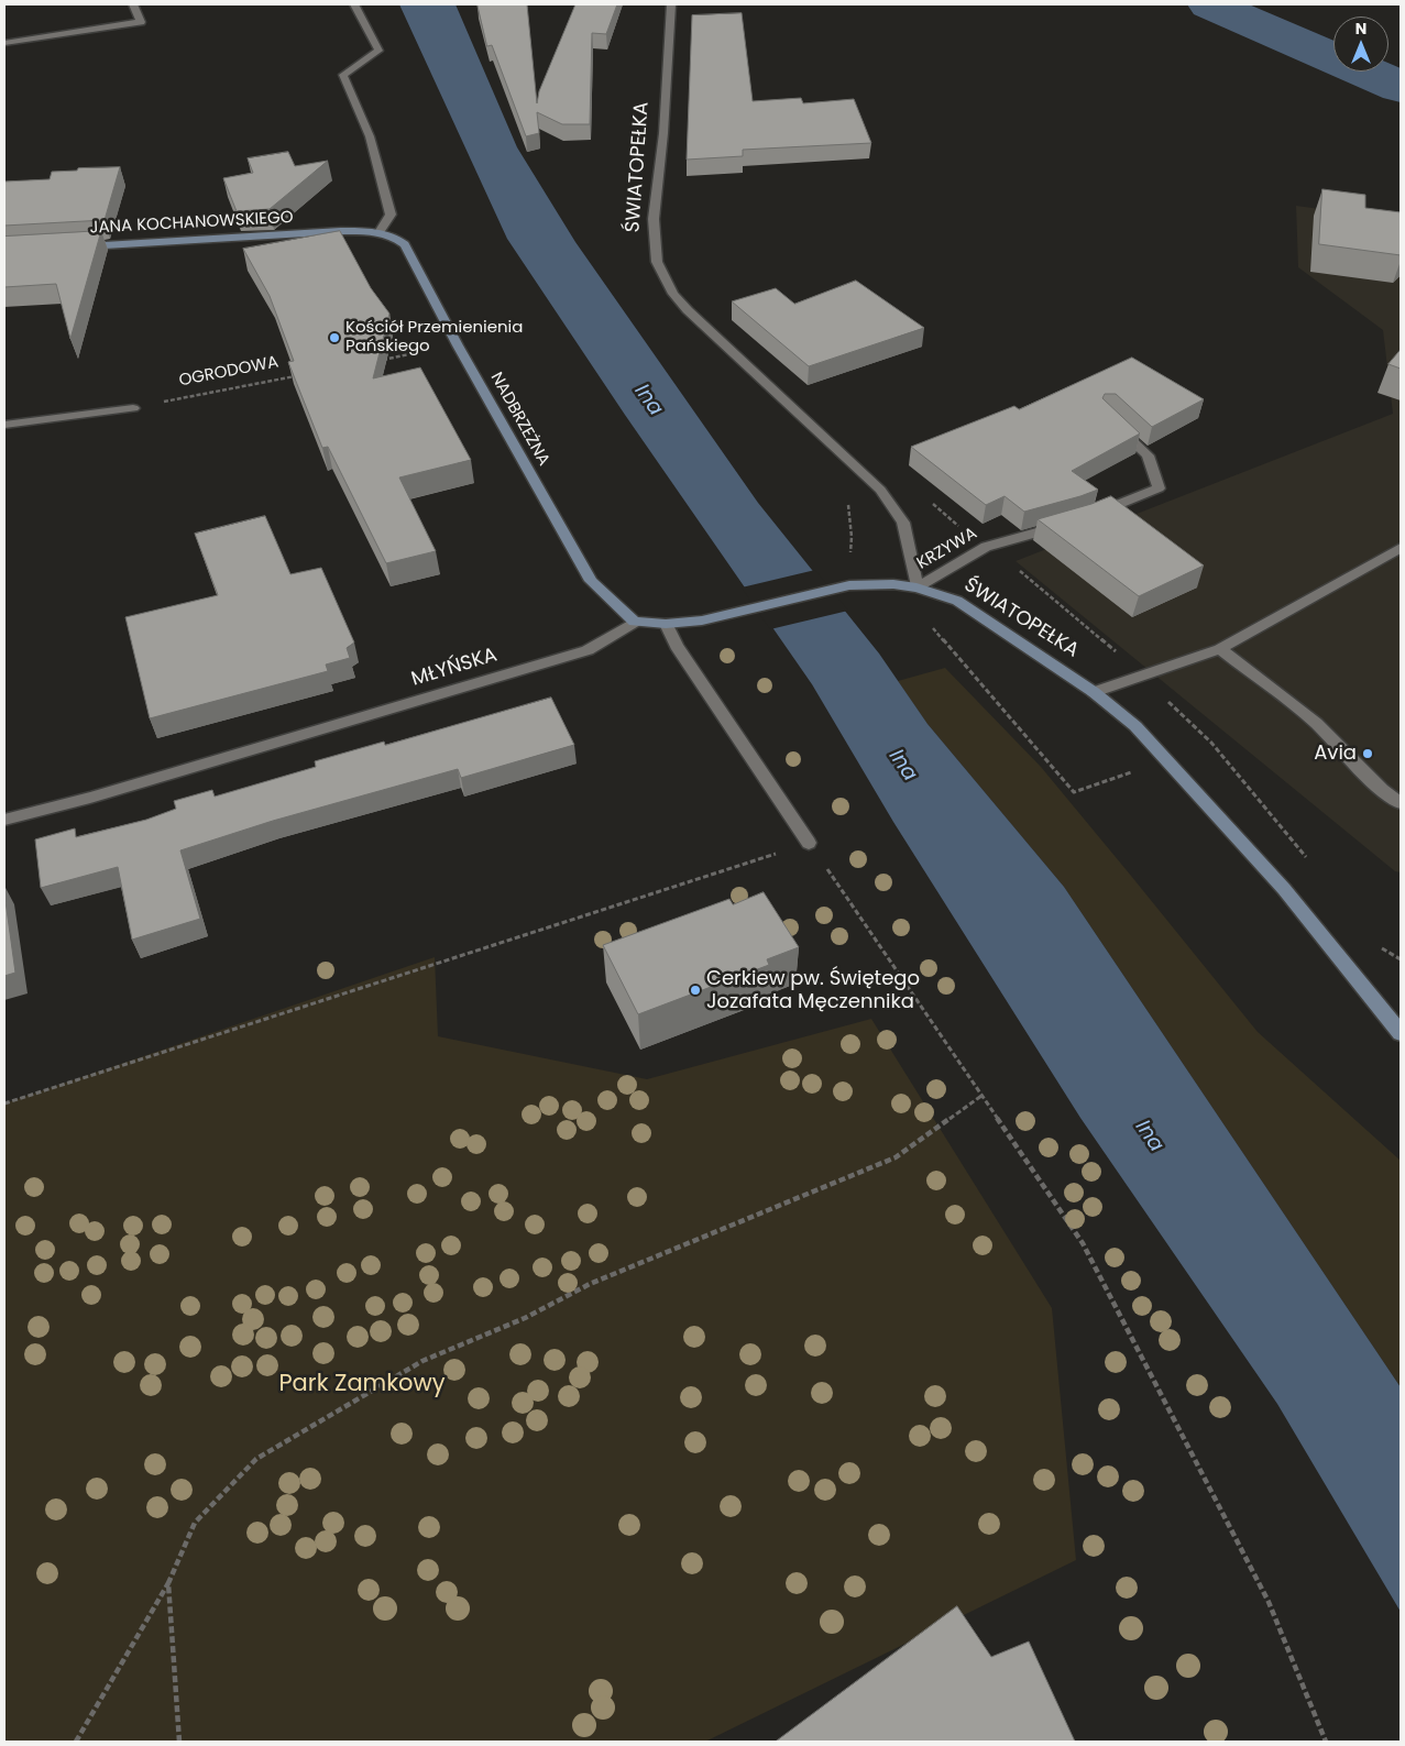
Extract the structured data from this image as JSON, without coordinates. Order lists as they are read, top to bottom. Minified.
{"streets":{"street":["ŚWIATOPEŁKA","JANA KOCHANOWSKIEGO","NADBRZEŻNA","KRZYWA","MŁYŃSKA"],"path":["OGRODOWA"]},"crossings":[["ŚWIATOPEŁKA","KRZYWA"],["JANA KOCHANOWSKIEGO","NADBRZEŻNA"],["NADBRZEŻNA","MŁYŃSKA"]],"water":["Ina"],"parks":["Park Zamkowy"],"places":["Kościół Przemienienia Pańskiego","Avia","Cerkiew pw. Świętego Jozafata Męczennika"],"north":"top"}
